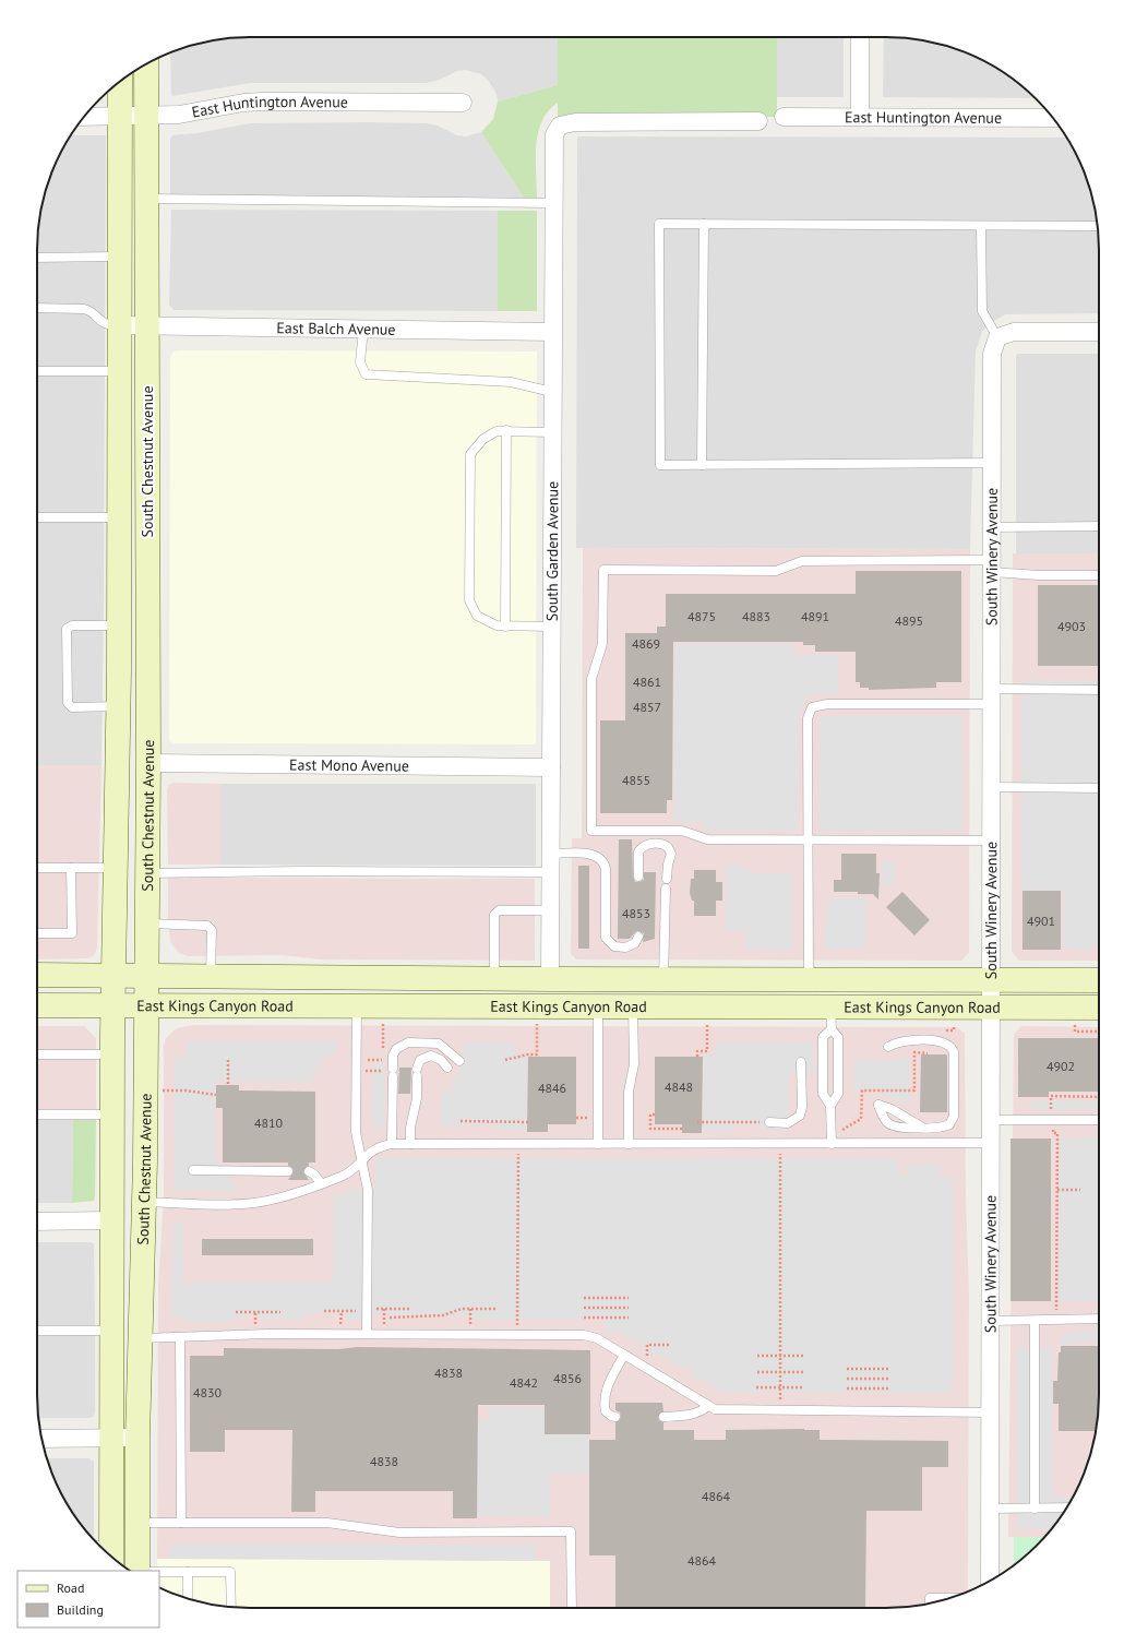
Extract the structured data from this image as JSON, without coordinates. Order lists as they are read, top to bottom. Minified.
{"streets":{"main road":["South Chestnut Avenue","East Kings Canyon Road"],"street":["East Huntington Avenue","East Balch Avenue","South Garden Avenue","South Winery Avenue","East Mono Avenue"]},"crossings":[["East Huntington Avenue","South Chestnut Avenue"],["East Balch Avenue","South Chestnut Avenue"],["East Balch Avenue","South Garden Avenue"],["South Chestnut Avenue","East Mono Avenue"],["South Chestnut Avenue","East Kings Canyon Road"],["South Garden Avenue","East Mono Avenue"],["South Garden Avenue","East Kings Canyon Road"],["South Winery Avenue","East Kings Canyon Road"]],"house_numbers":["4875","4883","4891","4895","4903","4869","4861","4857","4855","4853","4901","4902","4848","4846","4810","4838","4856","4842","4830","4838","4864","4864"],"legend":["Road","Building"]}
